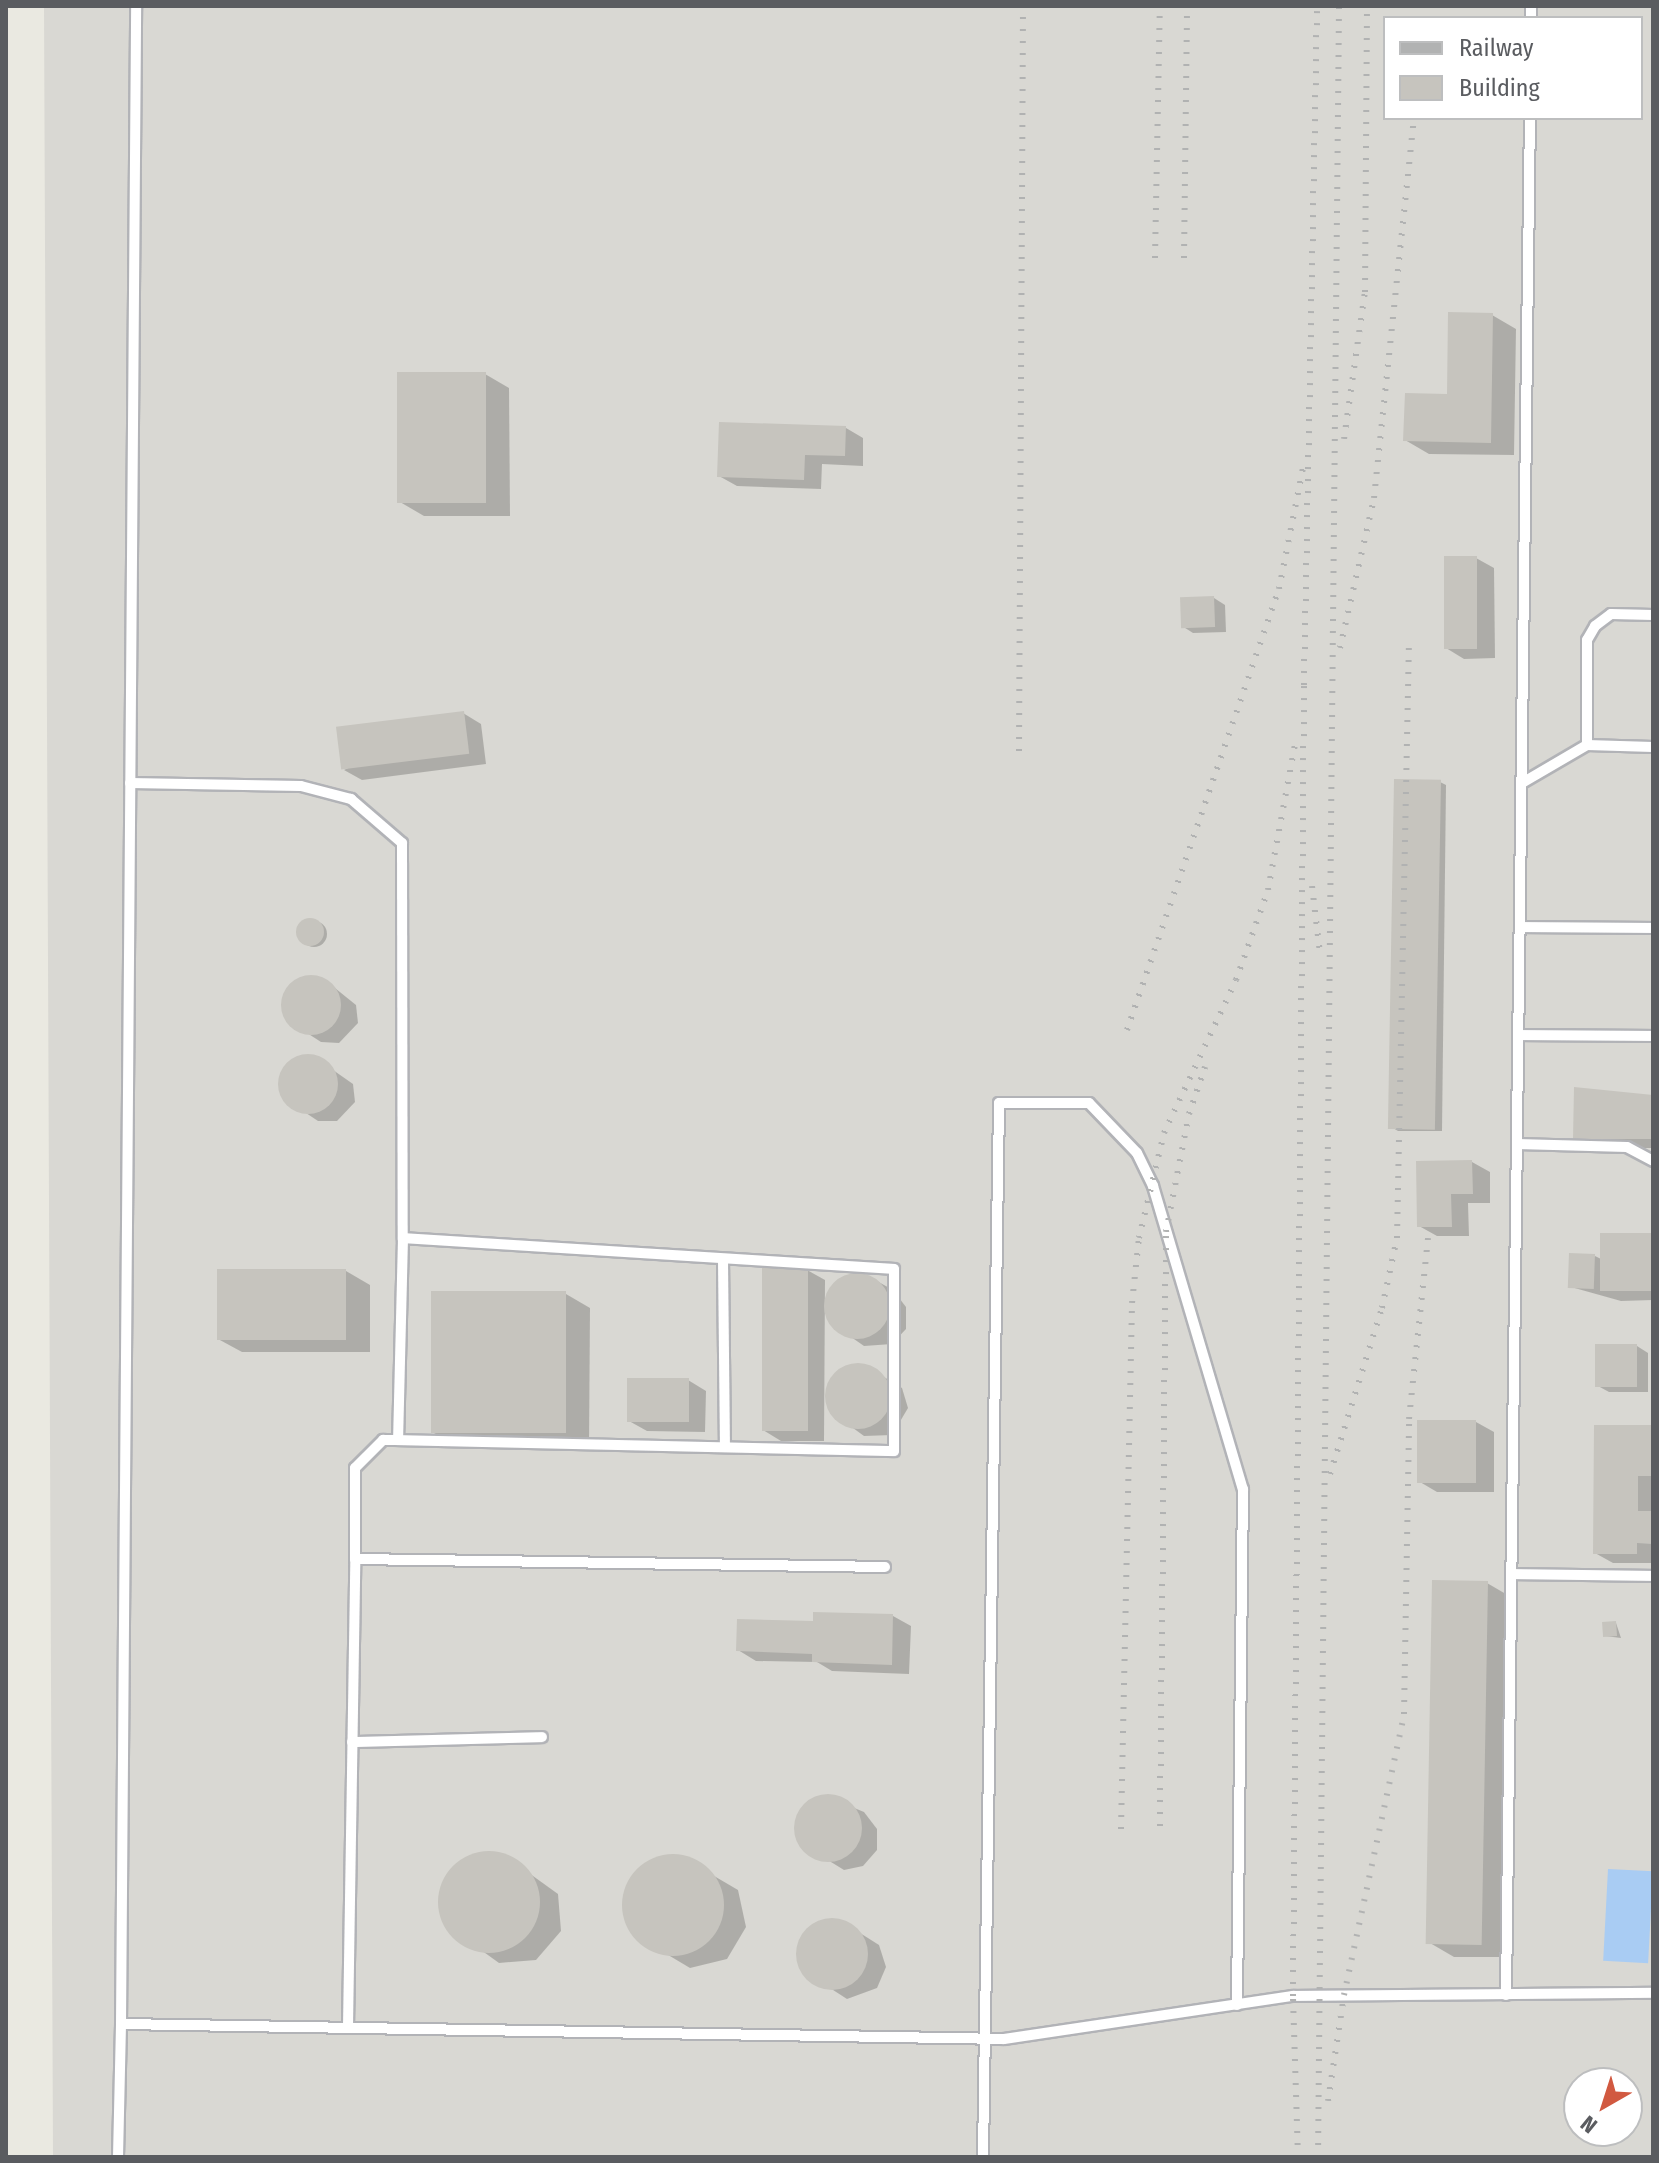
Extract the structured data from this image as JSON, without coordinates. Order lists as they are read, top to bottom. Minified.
{"legend":["Railway","Building"],"north":"bottom left"}
